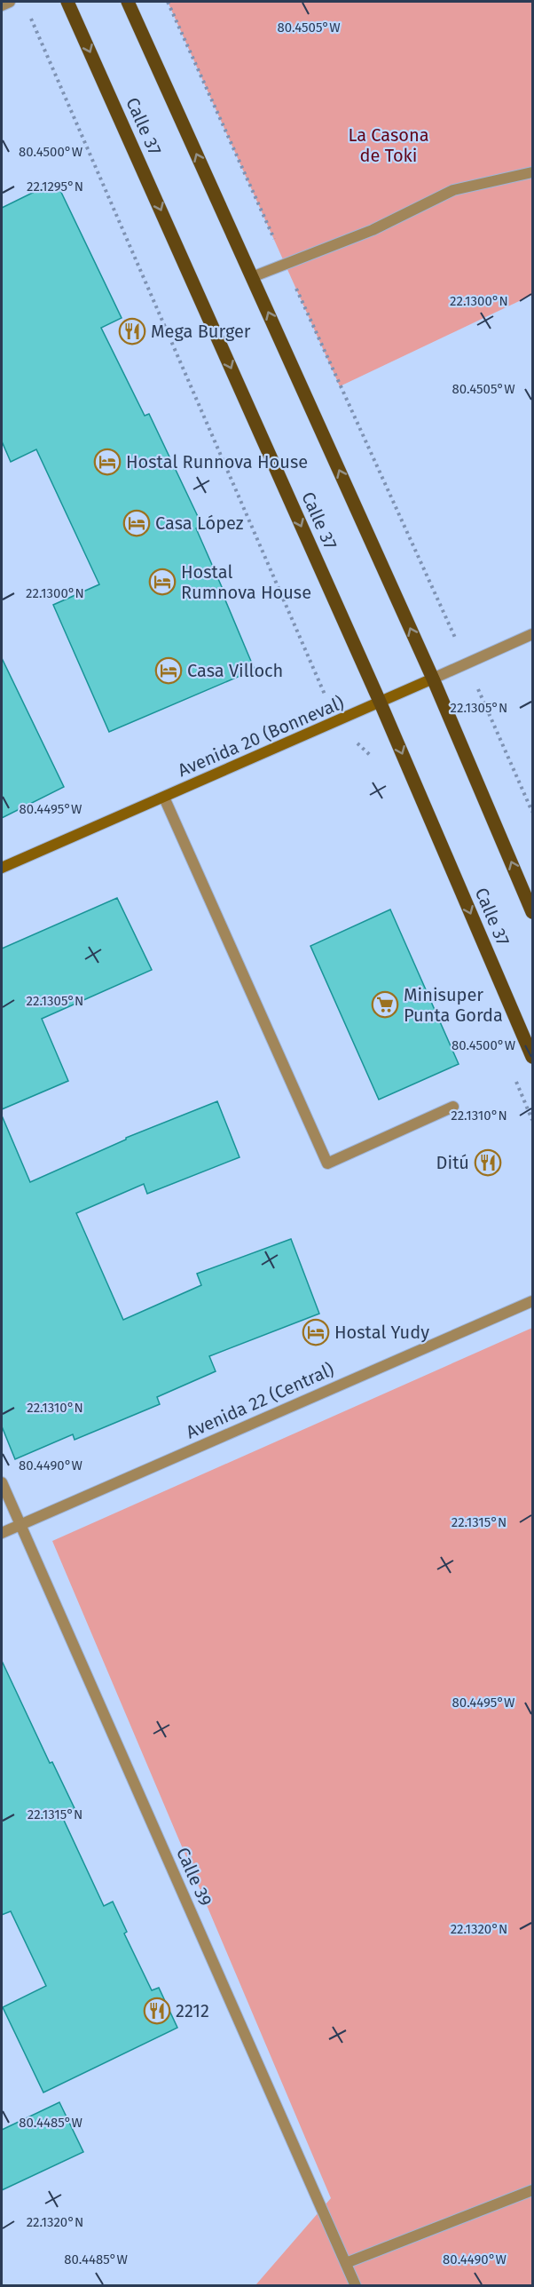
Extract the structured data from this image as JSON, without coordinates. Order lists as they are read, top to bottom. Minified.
{"streets":{"main road":["Calle 37"],"street":["Avenida 20 (Bonneval)","Avenida 22 (Central)","Calle 39"]},"crossings":[["Calle 37","Avenida 20 (Bonneval)"],["Avenida 22 (Central)","Calle 39"]],"parks":["La Casona de Toki"],"places":{"restaurant":["Mega Burger","Ditú","2212"],"hotel":["Hostal Runnova House","Casa López","Hostal Rumnova House","Casa Villoch","Hostal Yudy"],"supermarket":["Minisuper Punta Gorda"]},"coordinates":["80.4505°W","80.4500°W","22.1295°N","22.1300°N","22.1305°N","80.4495°W","22.1310°N","80.4490°W","22.1315°N","22.1320°N","80.4485°W"]}
